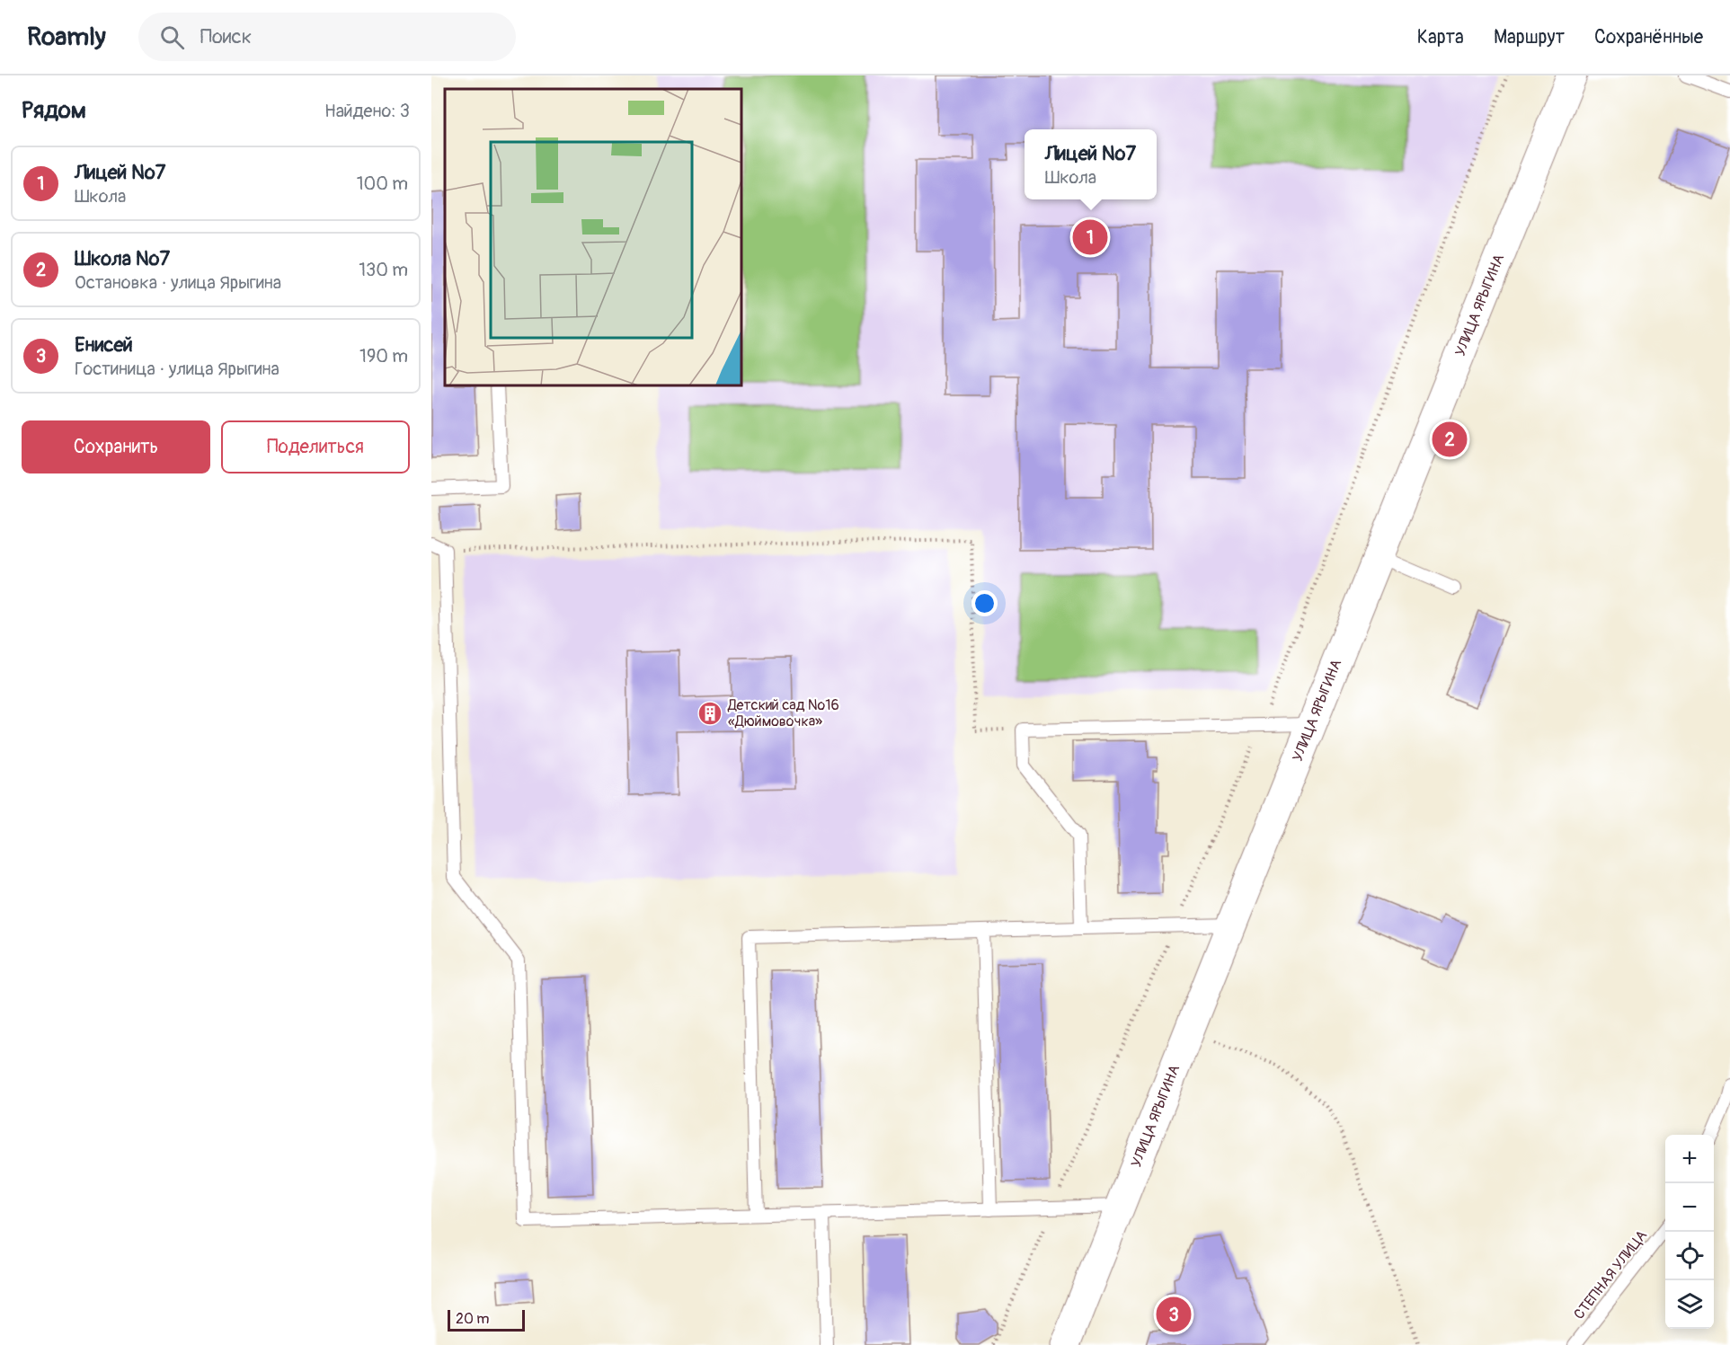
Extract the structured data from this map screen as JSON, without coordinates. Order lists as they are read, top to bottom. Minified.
{"streets":{"street":["УЛИЦА ЯРЫГИНА"],"lane":["СТЕПНАЯ УЛИЦА"]},"places":{"building":["Детский сад №16 «Дюймовочка»"]},"scale_bar":"20 m","page":{"header":"Roamly","search":"Поиск","nav":["Карта","Маршрут","Сохранённые"],"heading":["Рядом","Найдено: 3"],"popup":["Лицей №7","Школа"],"list":[{"mark":"1","name":"Лицей №7","note":"Школа","value":"100 m"},{"mark":"2","name":"Школа №7","note":"Остановка · улица Ярыгина","value":"130 m"},{"mark":"3","name":"Енисей","note":"Гостиница · улица Ярыгина","value":"190 m"}],"pins":["1","2","3"],"buttons":["Сохранить","Поделиться"],"map_buttons":["+","−"],"scale":"20 m"}}
